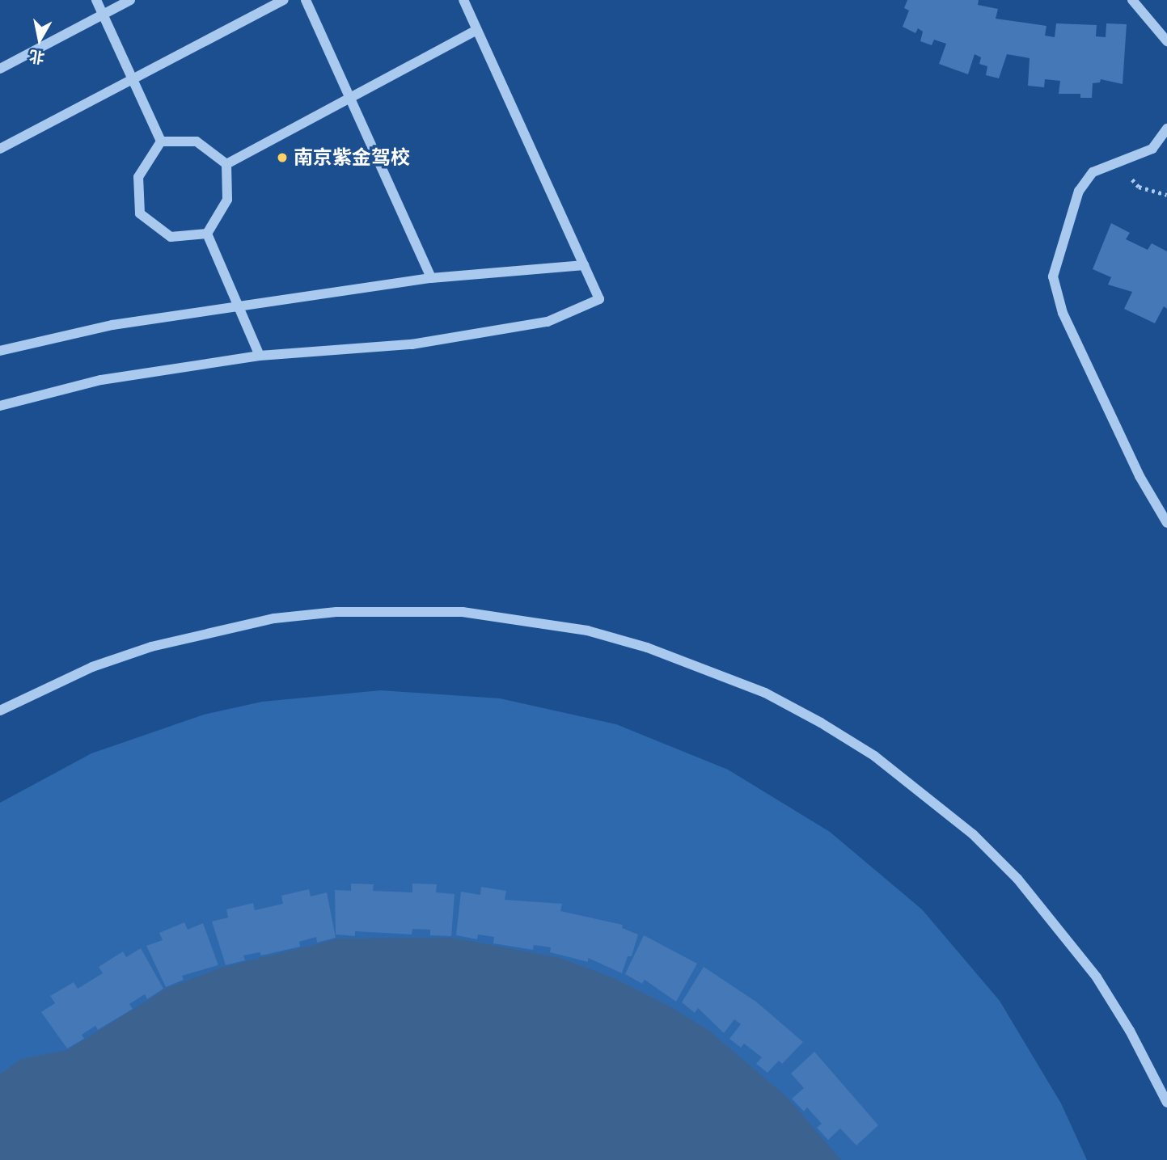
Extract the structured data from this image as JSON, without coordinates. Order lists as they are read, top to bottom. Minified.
{"places":["南京紫金驾校"],"north":"bottom"}
